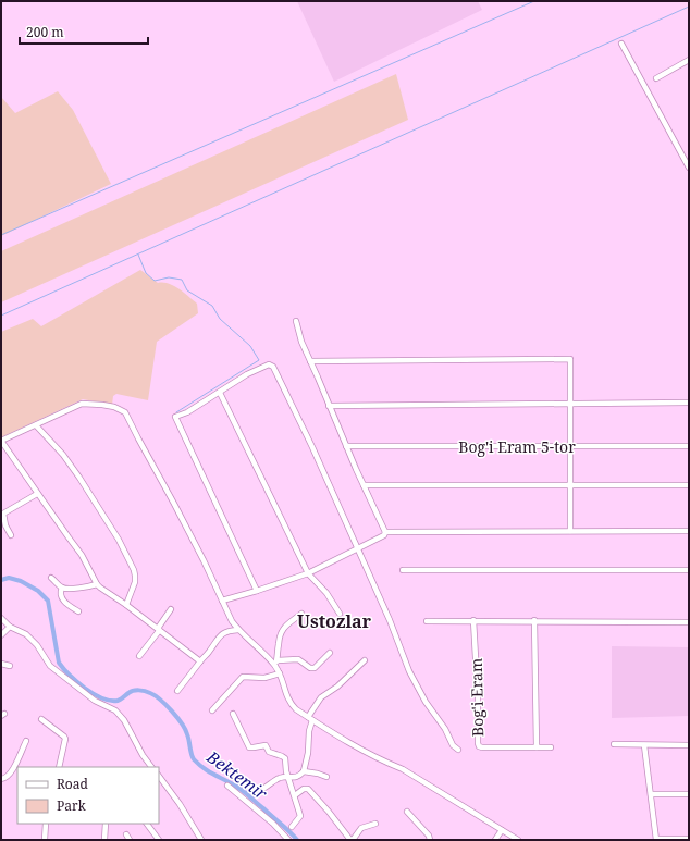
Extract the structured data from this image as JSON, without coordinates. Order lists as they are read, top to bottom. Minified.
{"streets":{"street":["Bog'i Eram 5-tor","Bog'i Eram"]},"districts":["Ustozlar"],"water":["Bektemir"],"legend":["Road","Park"],"scale_bar":"200 m"}
